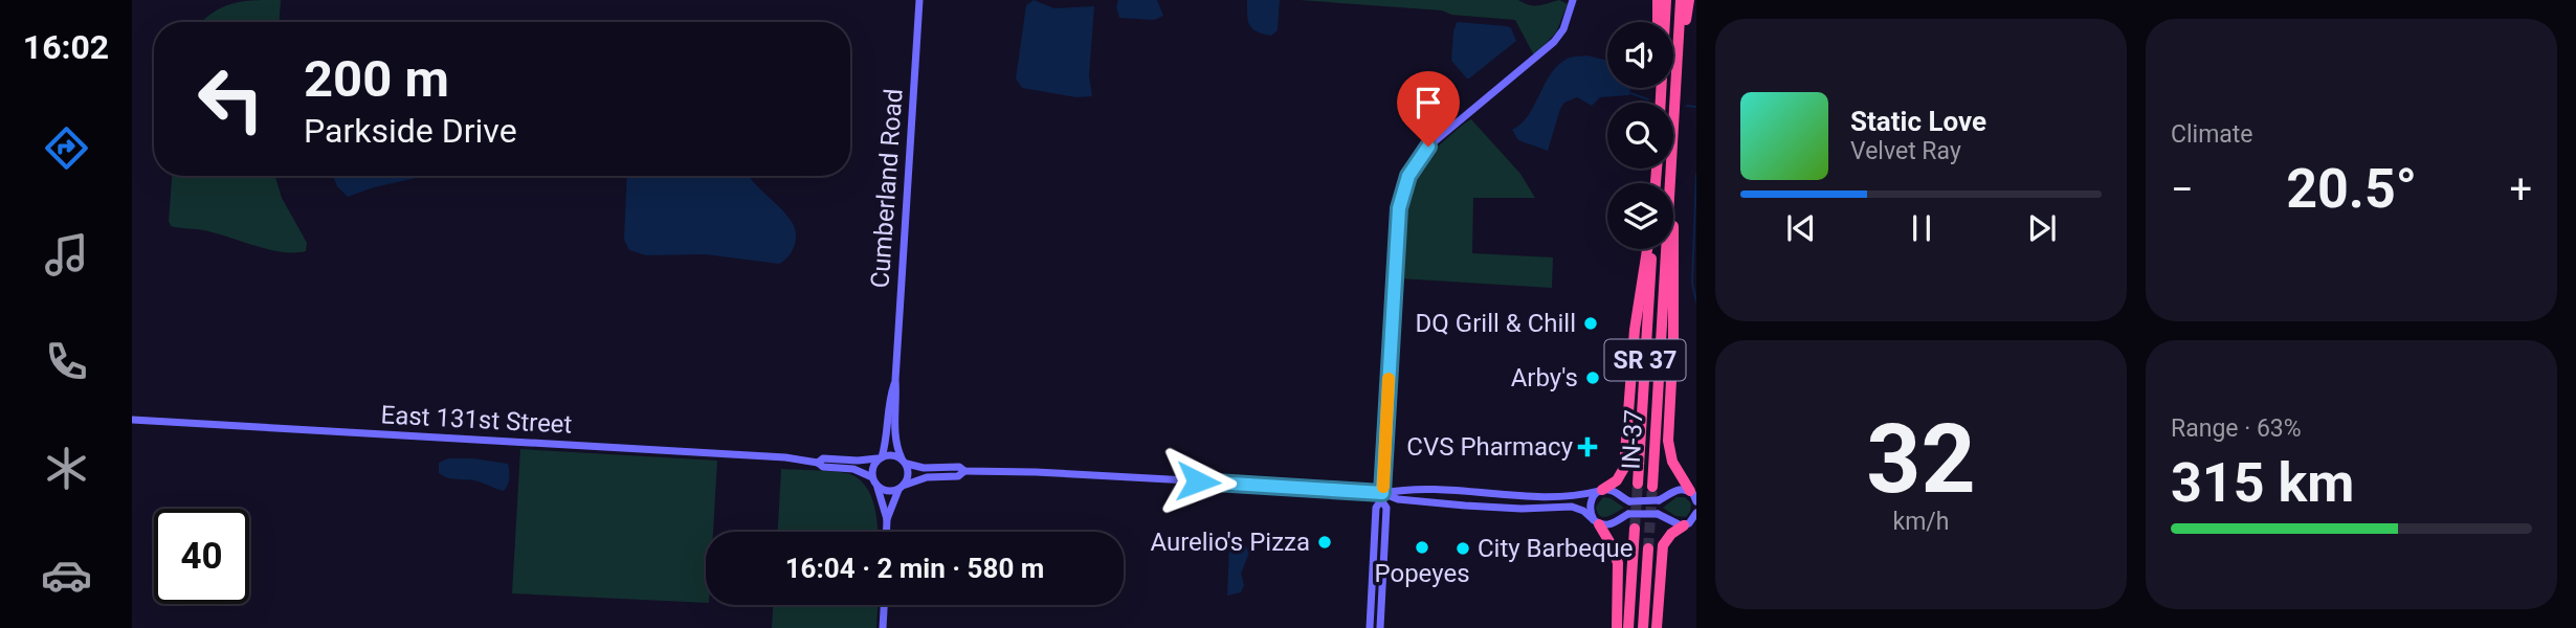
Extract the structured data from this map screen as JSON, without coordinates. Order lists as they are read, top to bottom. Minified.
{"streets":{"highway":["SR 37","IN-37"],"street":["Cumberland Road","East 131st Street"]},"crossings":[["Cumberland Road","East 131st Street"]],"places":{"other":["DQ Grill & Chill","Arby's","Aurelio's Pizza","Popeyes","City Barbeque"],"health":["CVS Pharmacy"]},"page":{"tabs":"16:02","tile":["Climate",["32","km/h"],["Range · 63%","315 km"]],"turn":["200 m","Parkside Drive"],"song":["Static Love","Velvet Ray"],"heat":["−","20.5°","+"],"limit":"40","trip":"16:04 · 2 min · 580 m"}}
